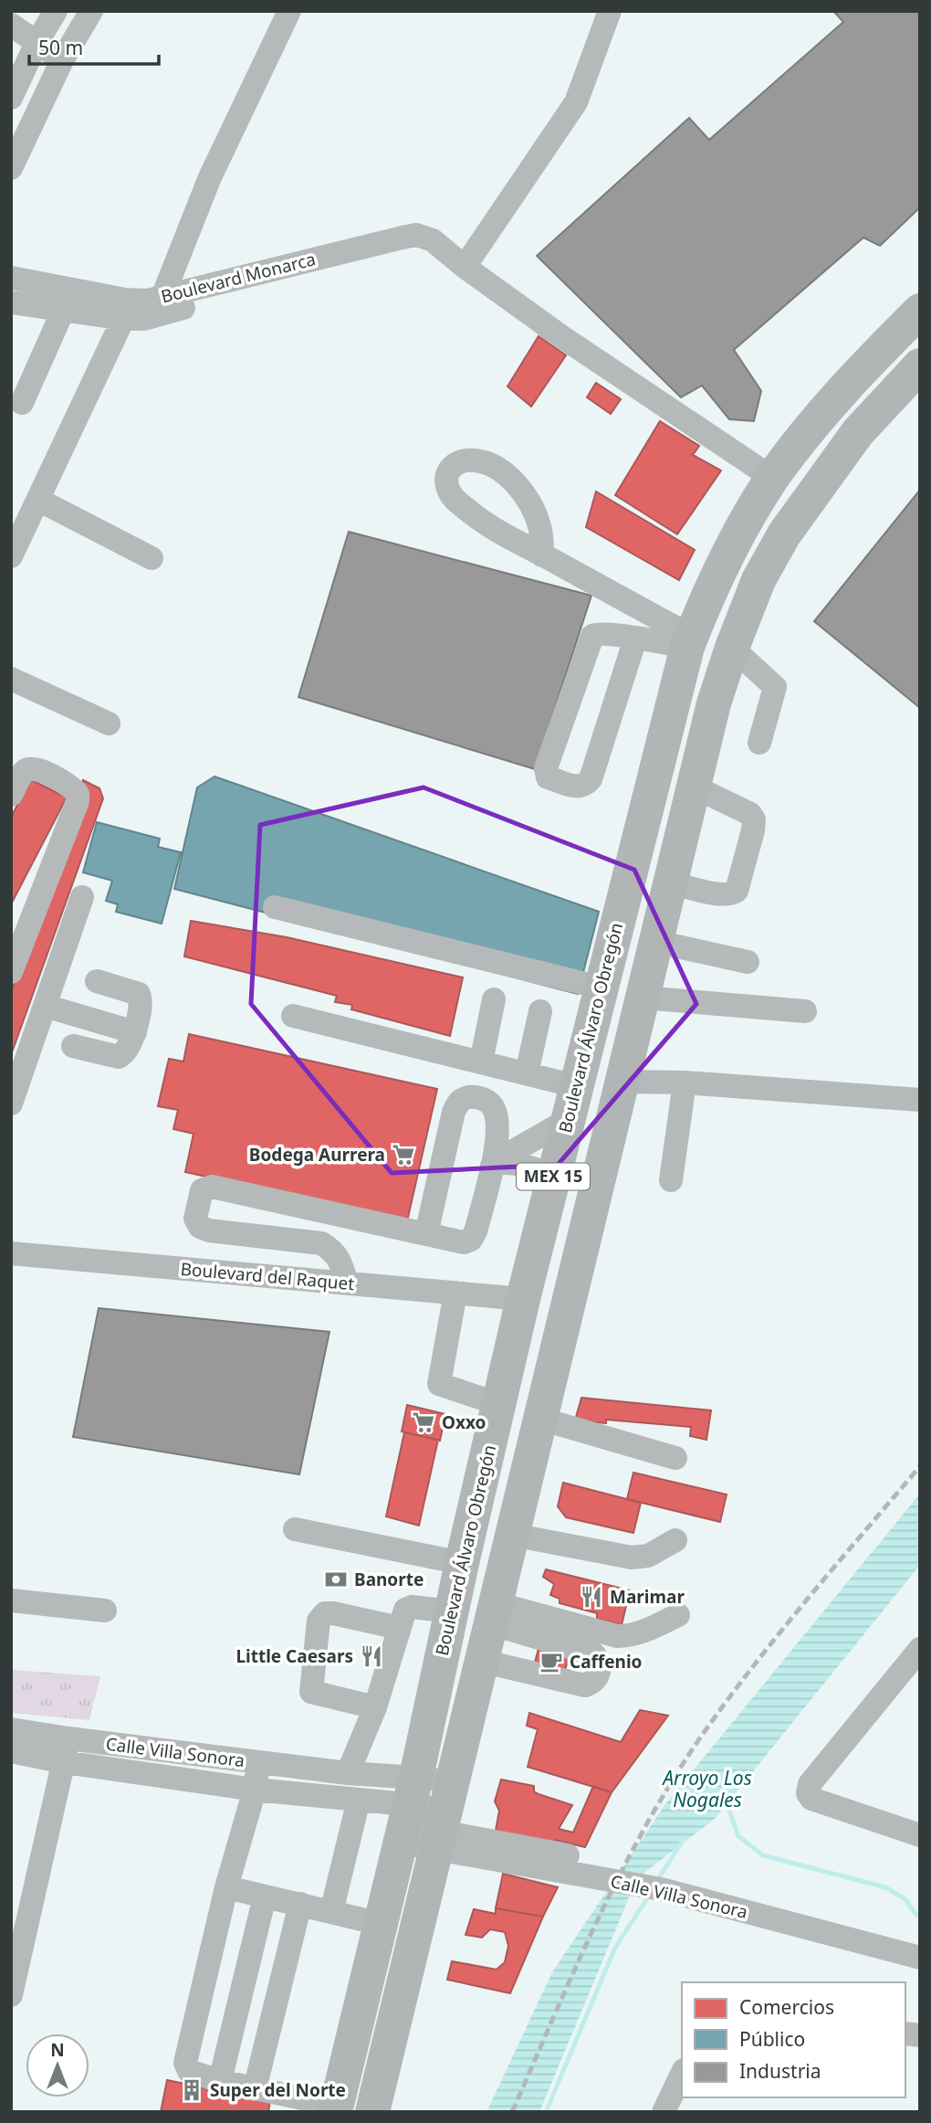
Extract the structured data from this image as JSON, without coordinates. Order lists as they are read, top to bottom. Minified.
{"streets":{"highway":["Boulevard Álvaro Obregón","MEX 15"],"street":["Boulevard Monarca","Boulevard del Raquet","Calle Villa Sonora"]},"crossings":[["Boulevard Monarca","Boulevard Álvaro Obregón"],["Boulevard Álvaro Obregón","Boulevard del Raquet"],["Boulevard Álvaro Obregón","Calle Villa Sonora"],["MEX 15","Calle Villa Sonora"]],"water":["Arroyo Los Nogales"],"places":{"supermarket":["Bodega Aurrera","Oxxo"],"bank":["Banorte"],"restaurant":["Marimar","Little Caesars"],"cafe":["Caffenio"],"building":["Super del Norte"]},"legend":["Comercios","Público","Industria"],"scale_bar":"50 m","north":"top"}
